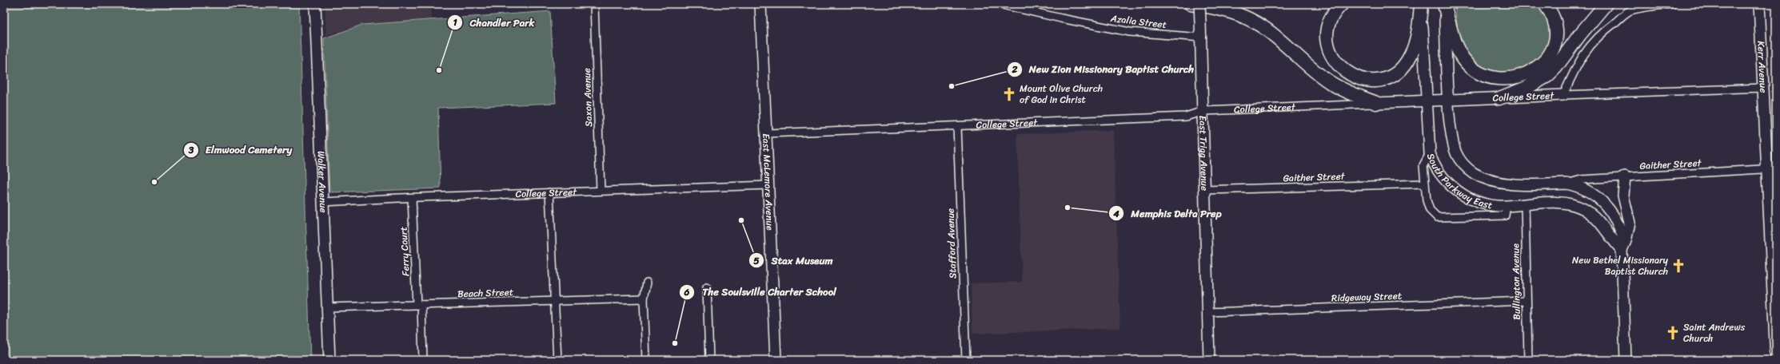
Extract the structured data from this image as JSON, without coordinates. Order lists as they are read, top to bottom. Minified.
{"streets":{"main road":["Kerr Avenue","College Street","East Trigg Avenue","South Parkway East","Walker Avenue","East McLemore Avenue"],"street":["Azalia Street","Saxon Avenue","Gaither Street","Stafford Avenue","Ferry Court","Bullington Avenue","Beach Street","Ridgeway Street"]},"crossings":[["Azalia Street","East Trigg Avenue"],["Kerr Avenue","College Street"],["Kerr Avenue","Gaither Street"],["College Street","Saxon Avenue"],["College Street","East Trigg Avenue"],["College Street","South Parkway East"],["College Street","Walker Avenue"],["College Street","East McLemore Avenue"],["College Street","Stafford Avenue"],["College Street","Ferry Court"],["East Trigg Avenue","Gaither Street"],["East Trigg Avenue","Ridgeway Street"],["Gaither Street","South Parkway East"],["South Parkway East","Bullington Avenue"],["Walker Avenue","Beach Street"],["Ferry Court","Beach Street"],["Bullington Avenue","Ridgeway Street"]],"places":{"other":["Chandler Park","New Zion Missionary Baptist Church","Elmwood Cemetery","Memphis Delta Prep","Stax Museum","The Soulsville Charter School"],"church":["Mount Olive Church of God in Christ","New Bethel Missionary Baptist Church","Saint Andrews Church"]}}
